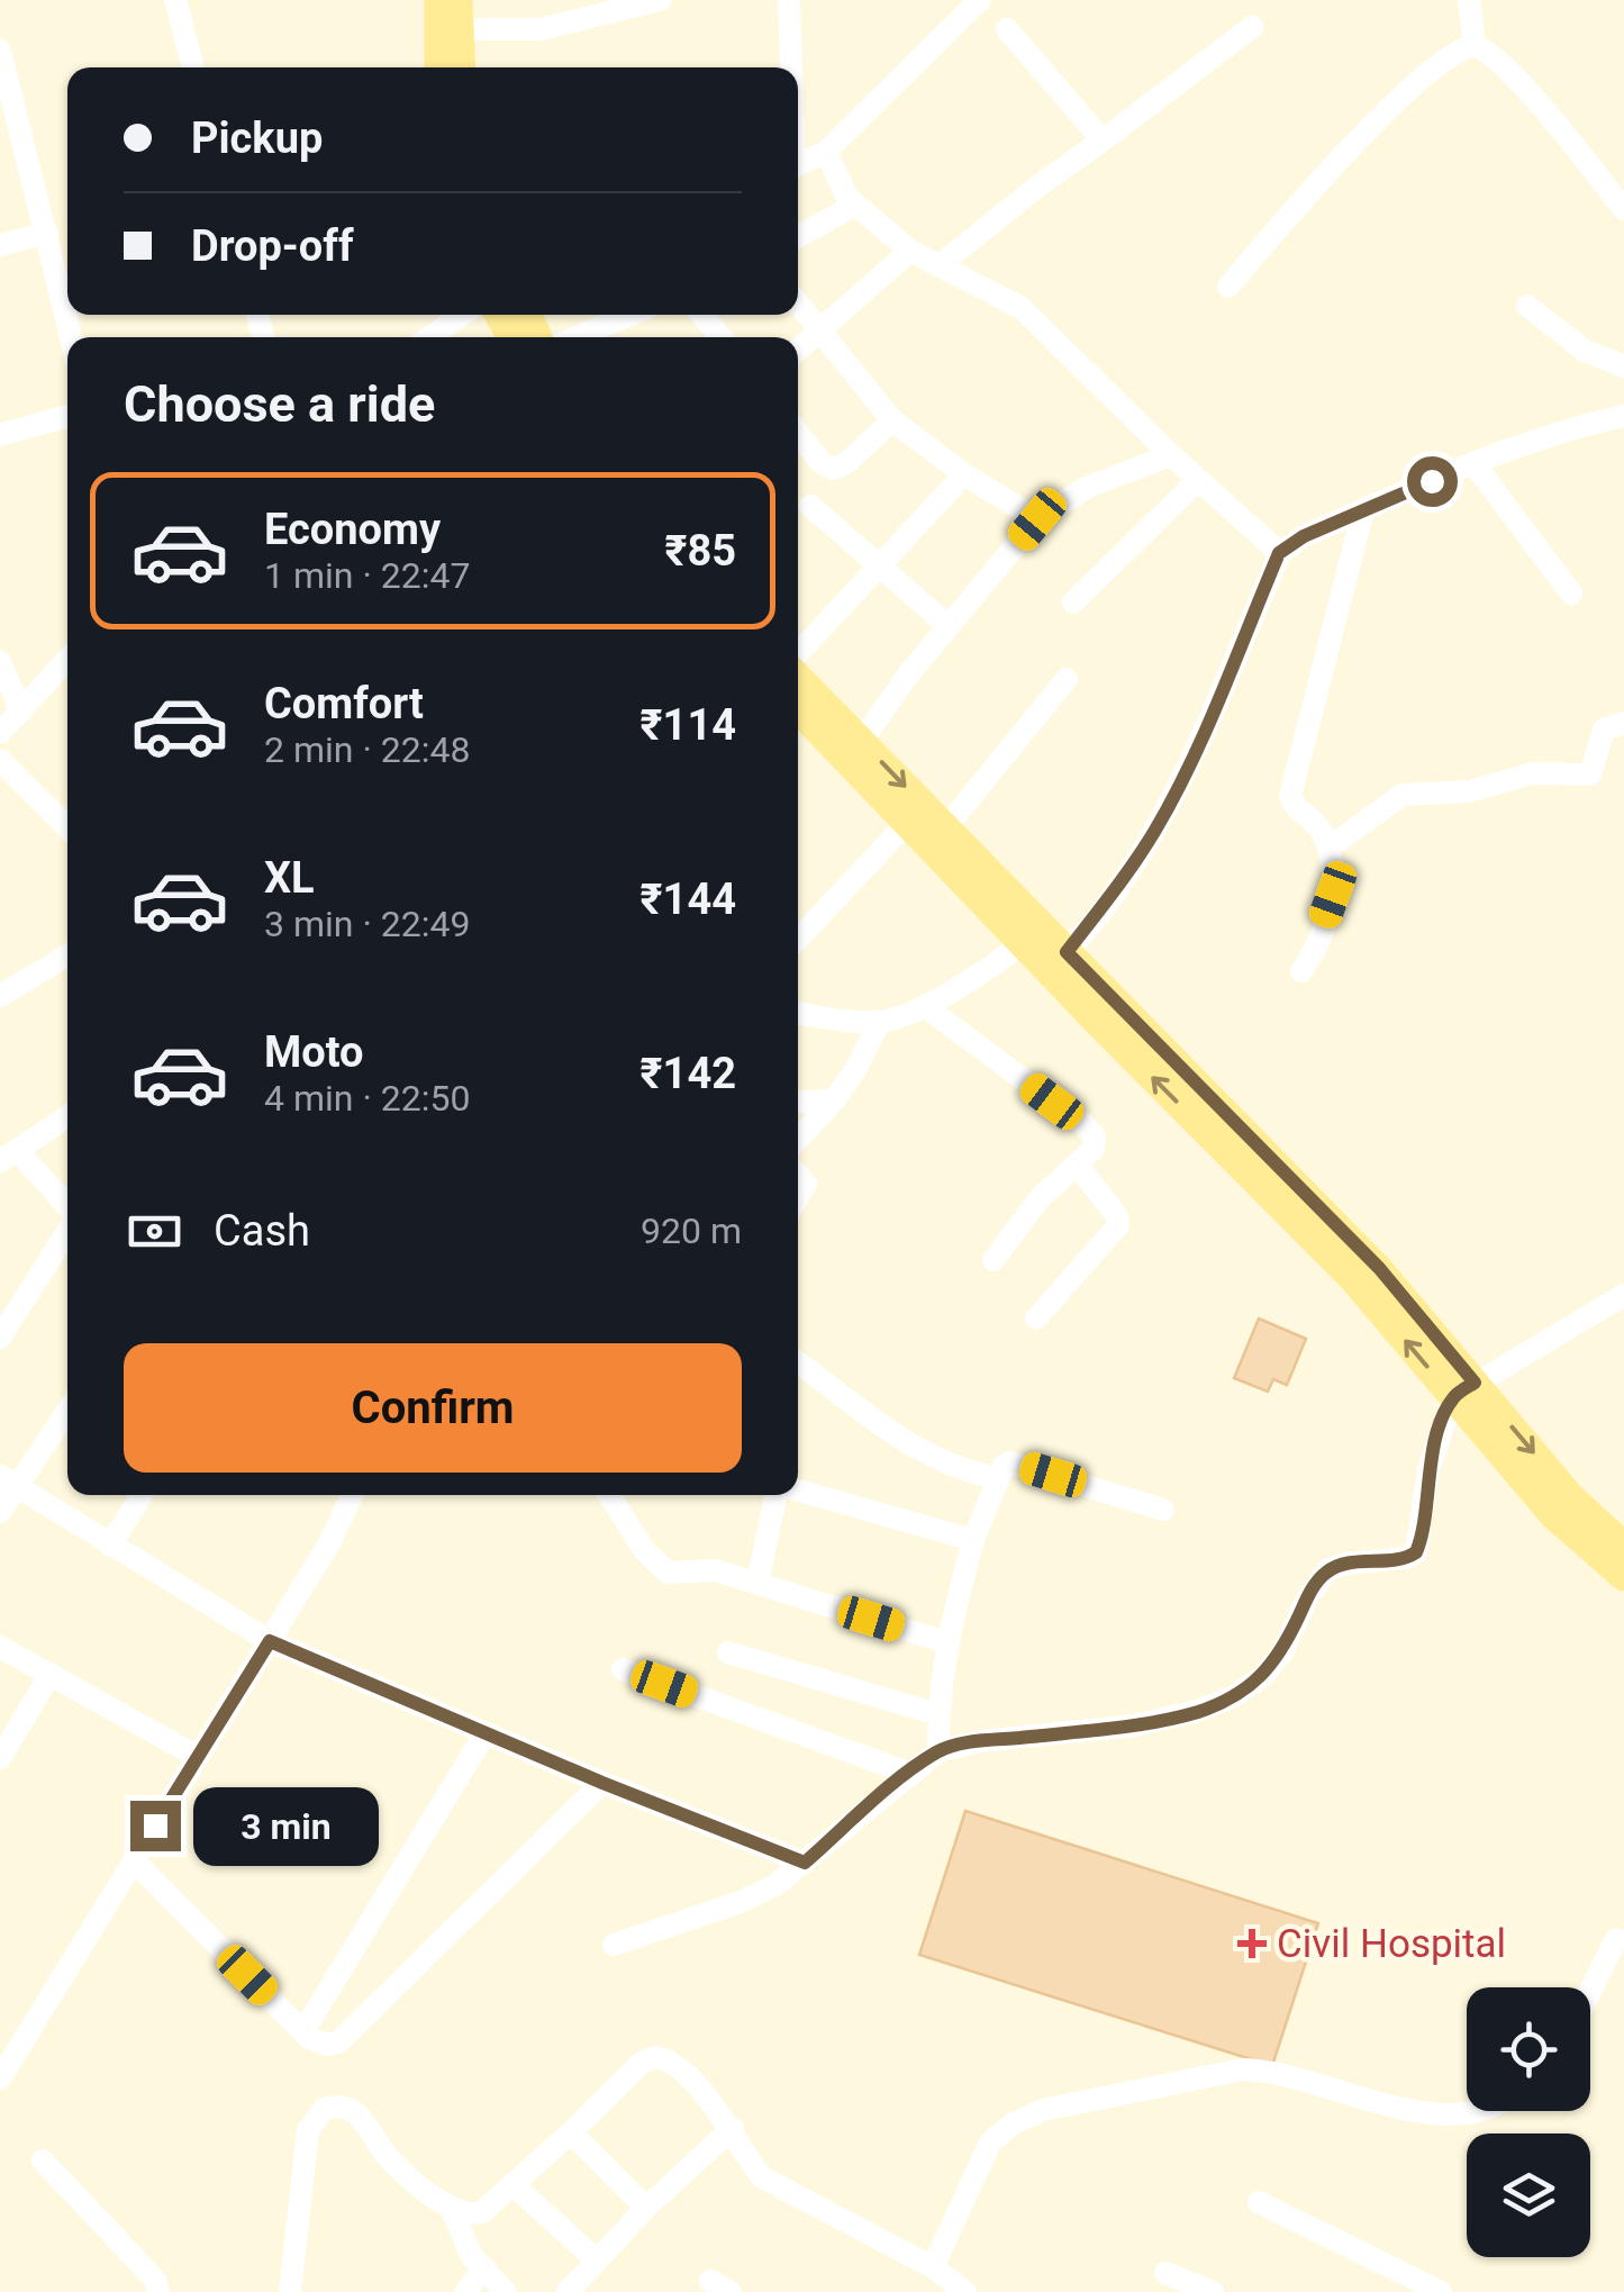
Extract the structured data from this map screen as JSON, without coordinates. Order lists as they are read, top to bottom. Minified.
{"places":{"health":["Civil Hospital"]},"page":{"banner":["Pickup","Drop-off"],"heading":"Choose a ride","list":[{"name":"Economy","note":"1 min · 22:47","value":"₹85"},{"name":"Comfort","note":"2 min · 22:48","value":"₹114"},{"name":"XL","note":"3 min · 22:49","value":"₹144"},{"name":"Moto","note":"4 min · 22:50","value":"₹142"}],"pay":["Cash","920 m"],"buttons":"Confirm","bubble":"3 min"}}
